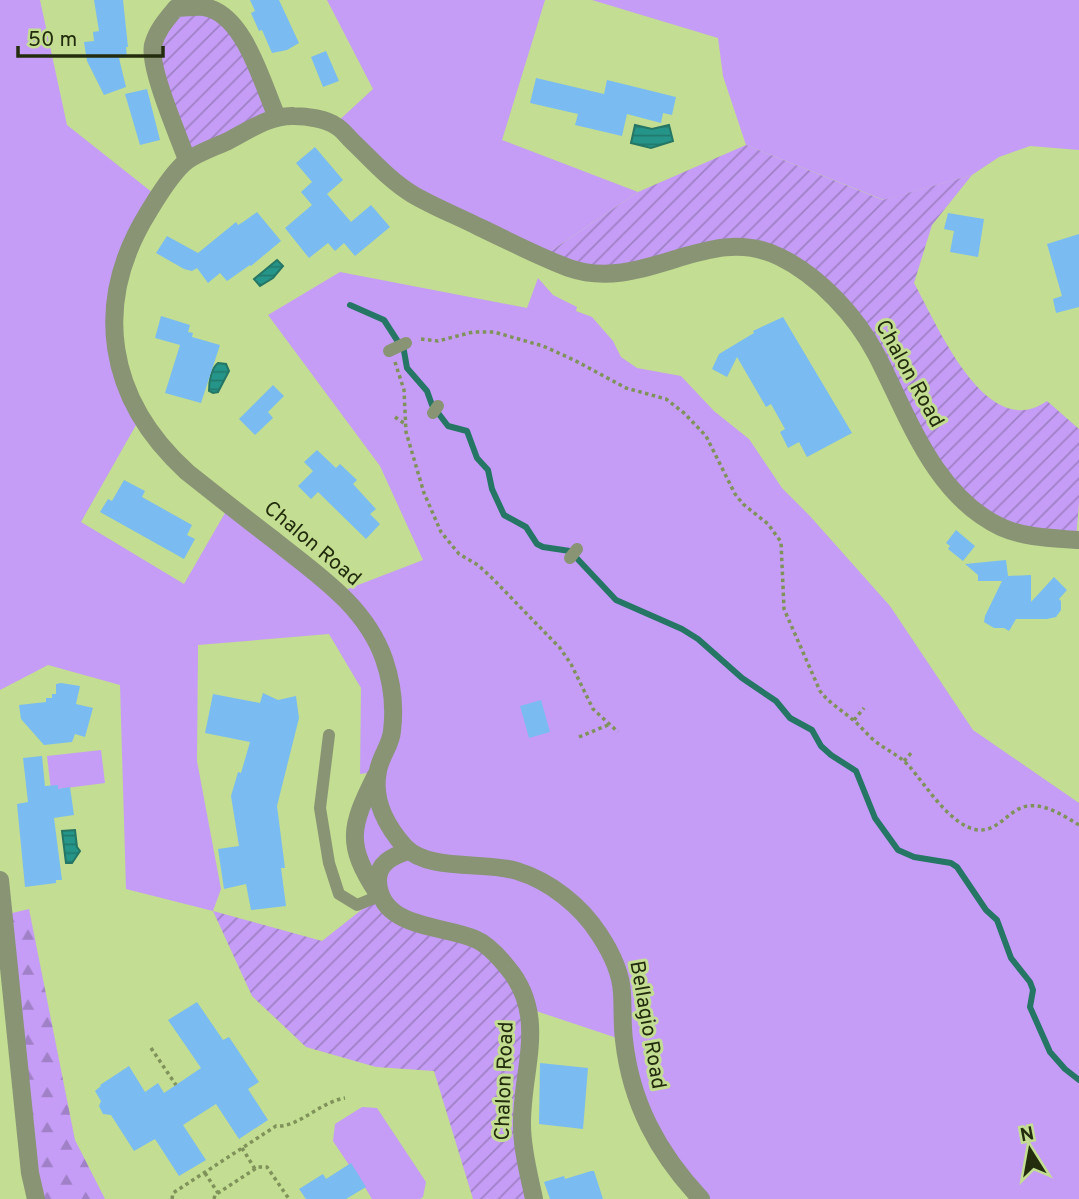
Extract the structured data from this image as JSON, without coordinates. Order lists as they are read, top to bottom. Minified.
{"streets":{"street":["Chalon Road","Bellagio Road"]},"crossings":[["Chalon Road","Bellagio Road"]],"scale_bar":"50 m","north":"top"}
